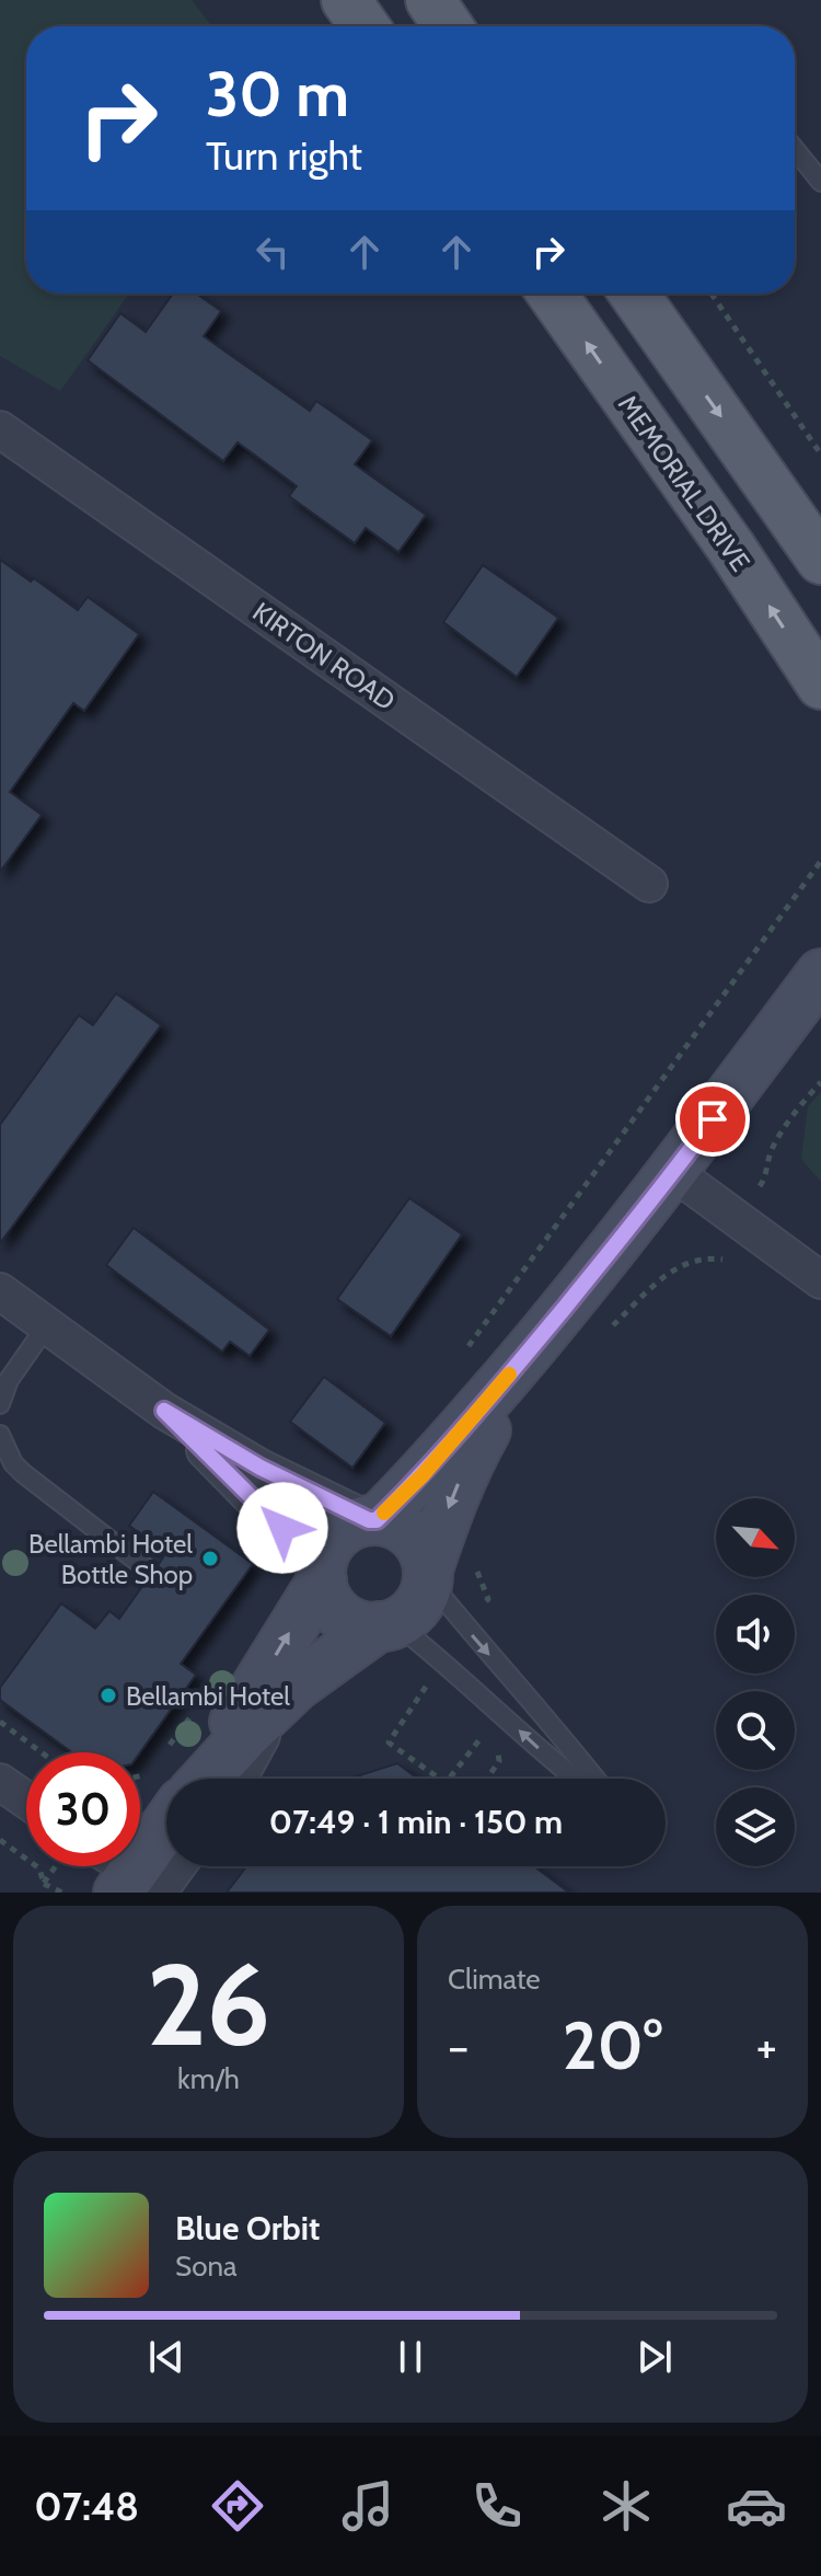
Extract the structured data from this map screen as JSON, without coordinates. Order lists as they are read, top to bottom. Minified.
{"streets":{"main road":["MEMORIAL DRIVE"],"street":["KIRTON ROAD"]},"places":["Bellambi Hotel Bottle Shop","Bellambi Hotel"],"north":"bottom right","page":{"turn":["30 m","Turn right"],"limit":"30","trip":"07:49 · 1 min · 150 m","tile":[["26","km/h"],"Climate"],"heat":["−","20°","+"],"song":["Blue Orbit","Sona"],"tabs":"07:48"}}
